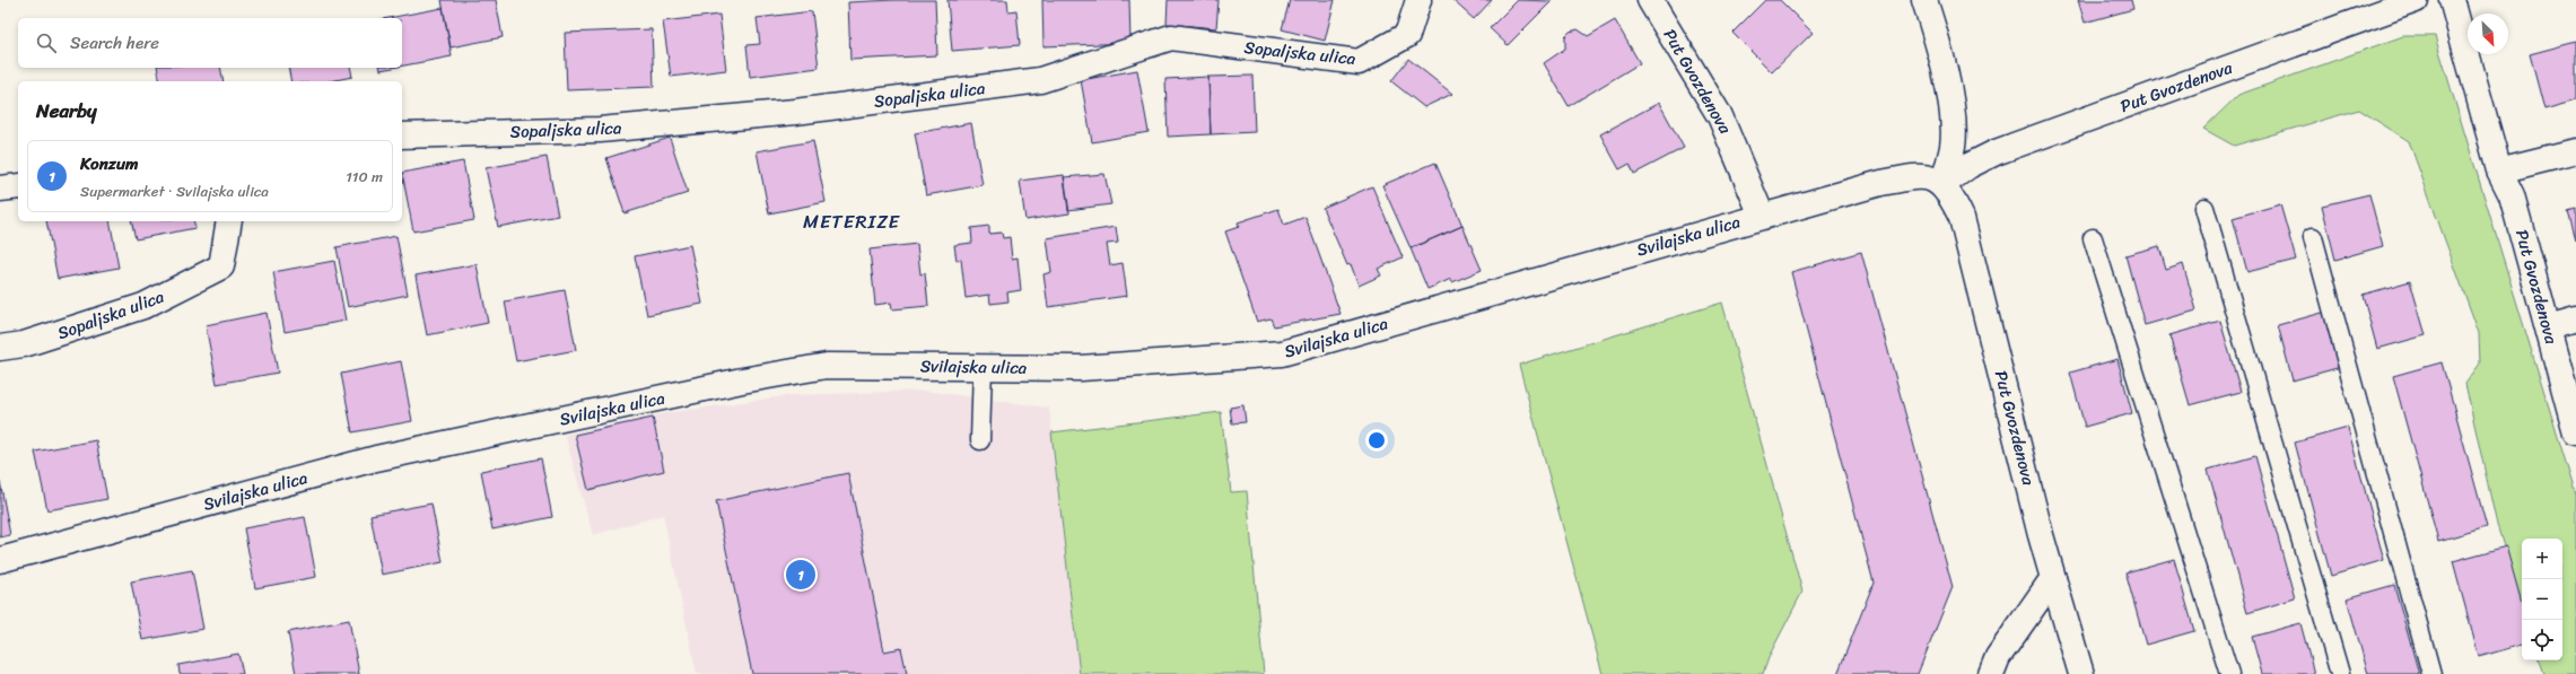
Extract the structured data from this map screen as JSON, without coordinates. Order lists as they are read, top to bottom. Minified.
{"streets":{"street":["Sopaljska ulica","Put Gvozdenova","Svilajska ulica"]},"crossings":[["Put Gvozdenova","Svilajska ulica"]],"districts":["METERIZE"],"north":"bottom right","page":{"search":"Search here","heading":"Nearby","list":[{"mark":"1","name":"Konzum","note":"Supermarket · Svilajska ulica","value":"110 m"}],"map_buttons":["+","−"],"pins":"1"}}
